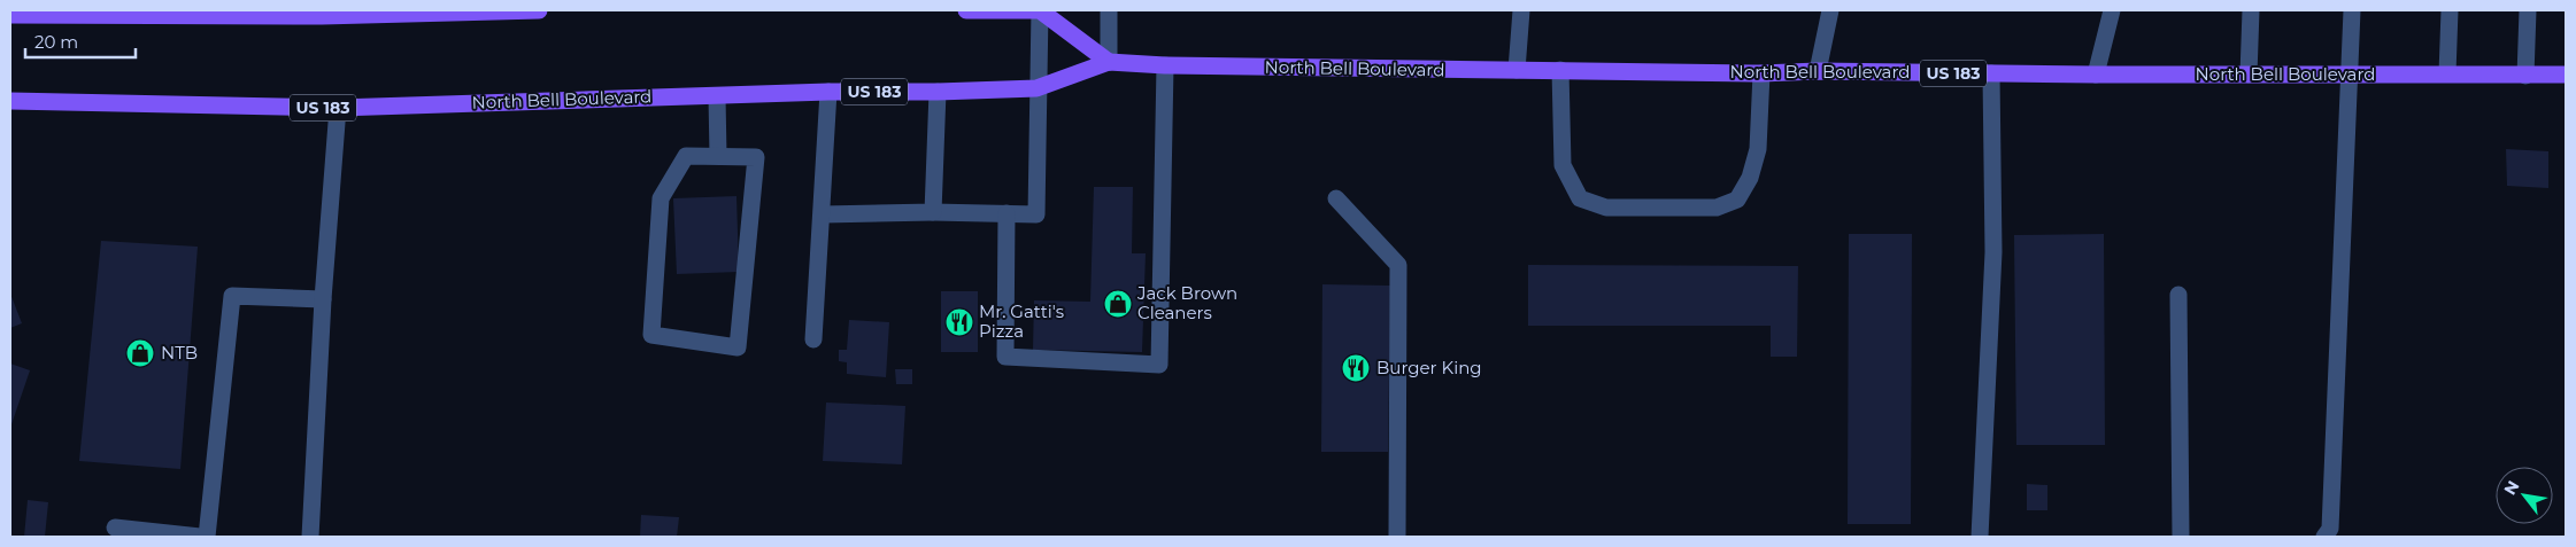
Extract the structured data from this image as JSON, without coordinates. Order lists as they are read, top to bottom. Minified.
{"streets":{"main road":["North Bell Boulevard","US 183"]},"places":{"shop":["Jack Brown Cleaners","NTB"],"restaurant":["Mr. Gatti's Pizza","Burger King"]},"scale_bar":"20 m","north":"top left"}
